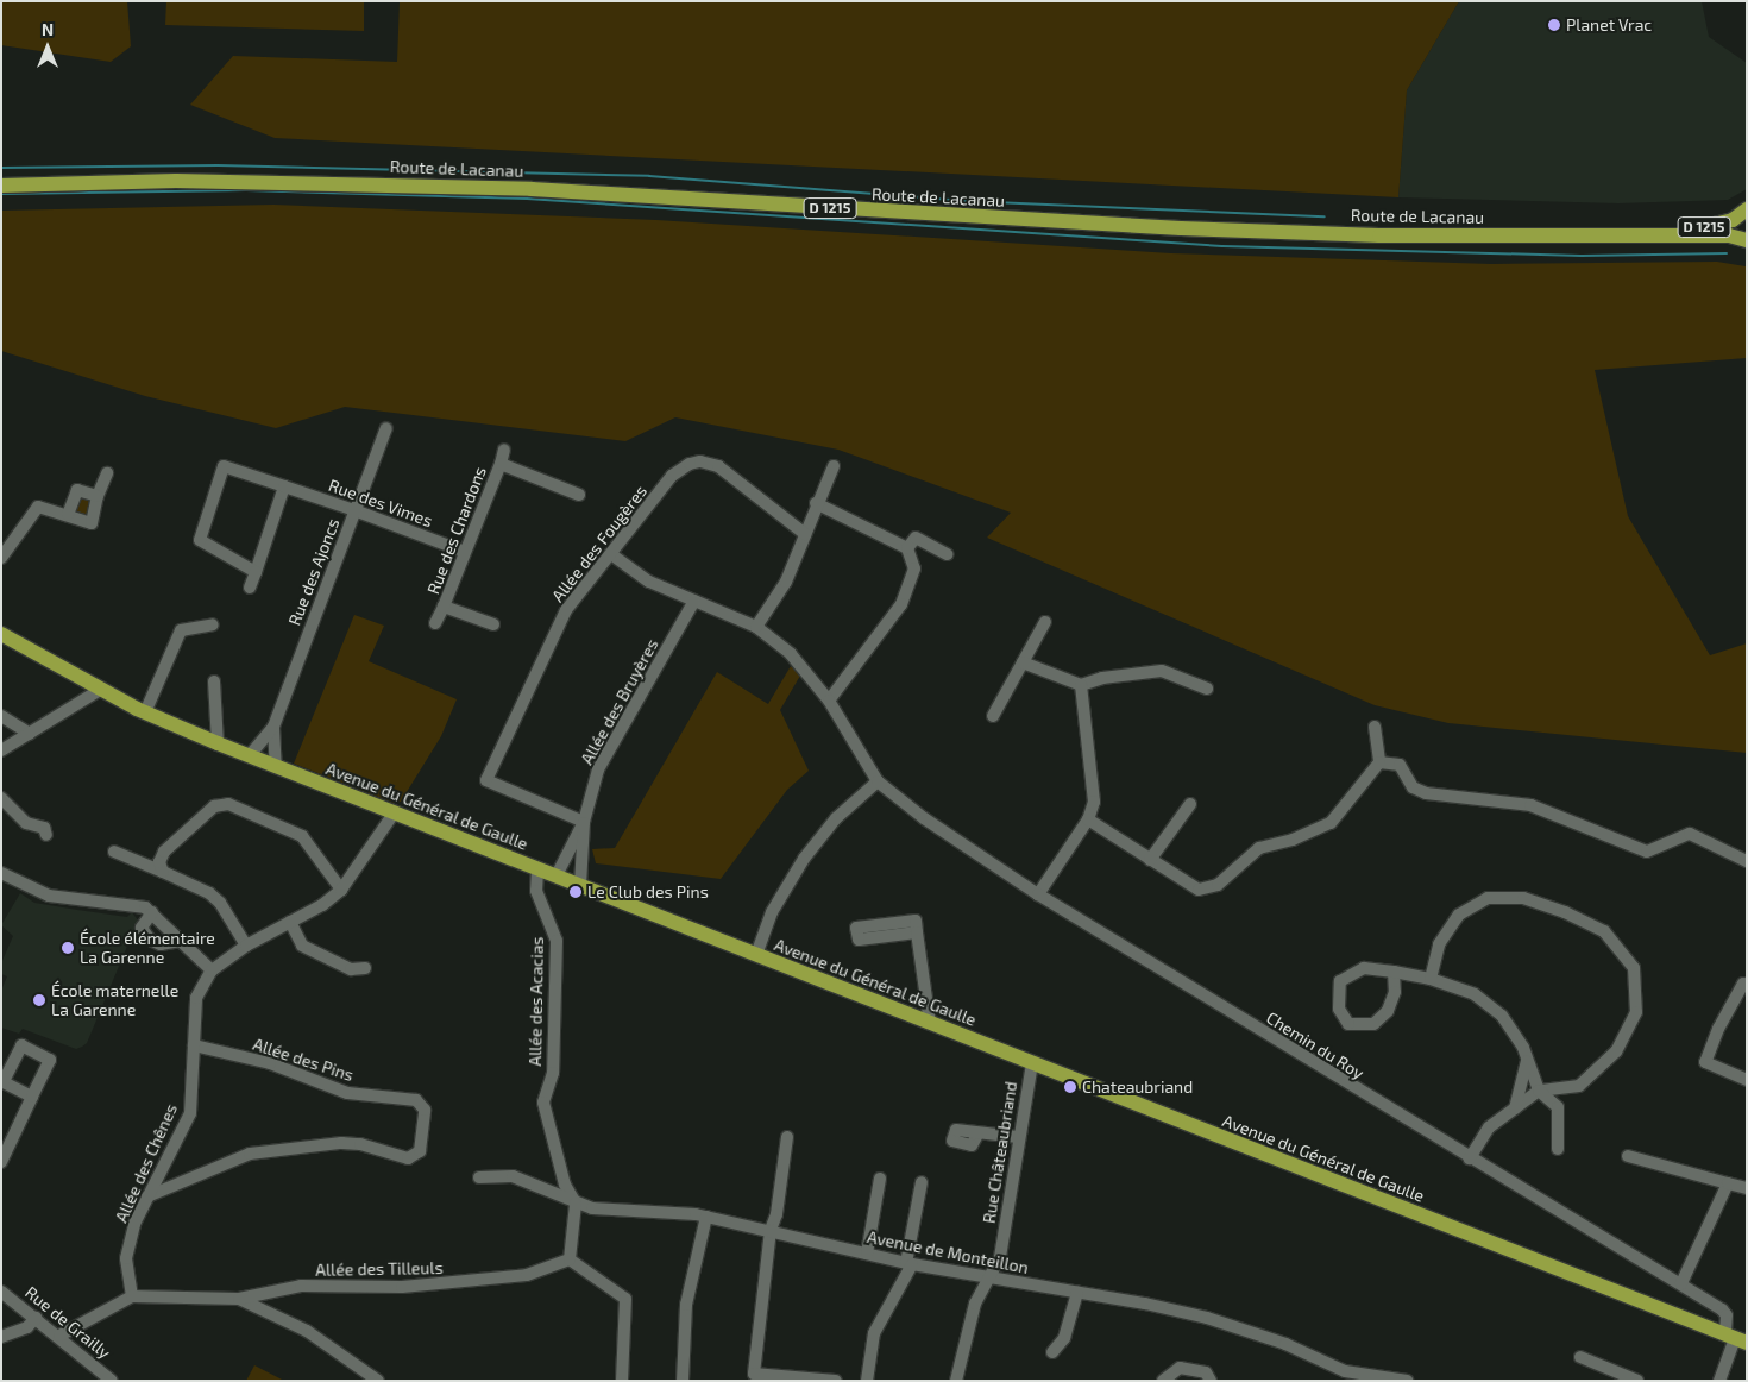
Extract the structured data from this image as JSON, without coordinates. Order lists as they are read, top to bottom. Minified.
{"streets":{"main road":["Route de Lacanau","D 1215","Avenue du Général de Gaulle"],"street":["Rue des Vimes","Rue des Chardons","Allée des Fougères","Rue des Ajoncs","Allée des Bruyères","Allée des Acacias","Chemin du Roy","Allée des Pins","Rue Châteaubriand","Allée des Chênes","Avenue de Monteillon","Allée des Tilleuls","Rue de Grailly"]},"crossings":[["Rue des Vimes","Rue des Chardons"],["Rue des Vimes","Rue des Ajoncs"],["Allée des Fougères","Allée des Bruyères"],["Allée des Fougères","Chemin du Roy"],["Rue des Ajoncs","Avenue du Général de Gaulle"],["Allée des Bruyères","Avenue du Général de Gaulle"],["Allée des Bruyères","Chemin du Roy"],["Avenue du Général de Gaulle","Allée des Acacias"],["Avenue du Général de Gaulle","Chemin du Roy"],["Avenue du Général de Gaulle","Rue Châteaubriand"],["Avenue du Général de Gaulle","Allée des Chênes"],["Allée des Acacias","Avenue de Monteillon"],["Allée des Pins","Allée des Chênes"],["Rue Châteaubriand","Avenue de Monteillon"],["Allée des Chênes","Allée des Tilleuls"]],"places":["Planet Vrac","Le Club des Pins","École élémentaire La Garenne","École maternelle La Garenne","Chateaubriand"],"north":"top"}
